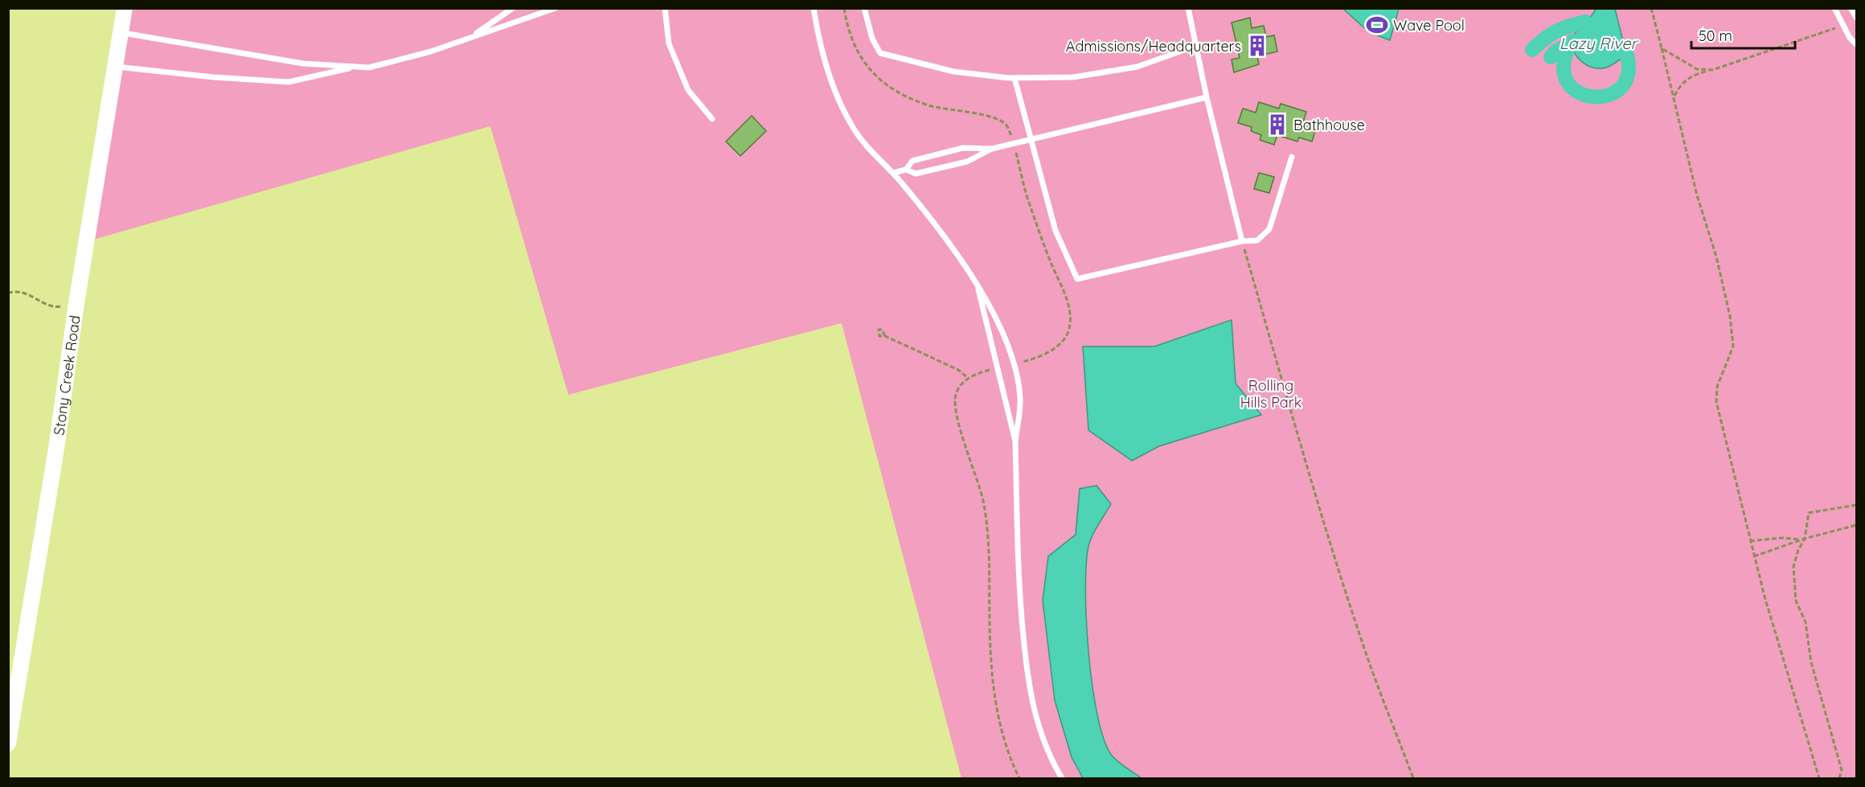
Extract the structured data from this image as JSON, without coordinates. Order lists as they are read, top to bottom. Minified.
{"streets":{"main road":["Stony Creek Road"]},"water":["Lazy River"],"parks":["Rolling Hills Park"],"places":{"sports":["Wave Pool"],"building":["Admissions/Headquarters","Bathhouse"]},"scale_bar":"50 m"}
